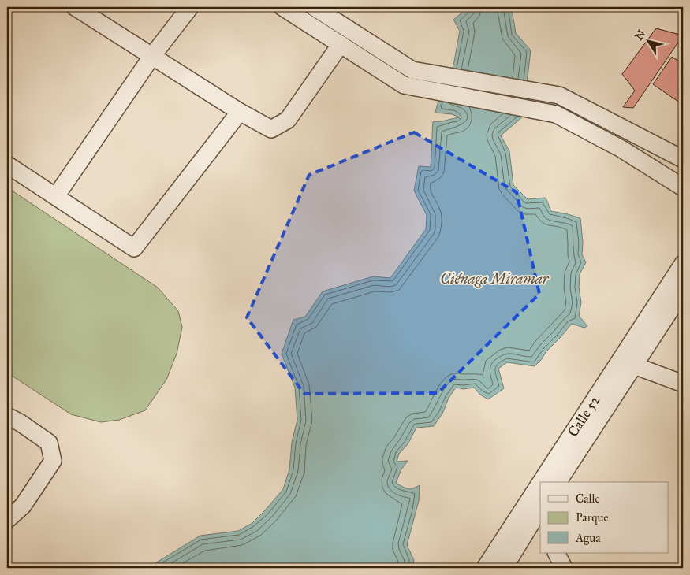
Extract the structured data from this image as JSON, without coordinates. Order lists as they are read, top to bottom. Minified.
{"streets":{"street":["Calle 52"]},"water":["Ciénaga Miramar"],"legend":["Calle","Parque","Agua"],"north":"top left"}
